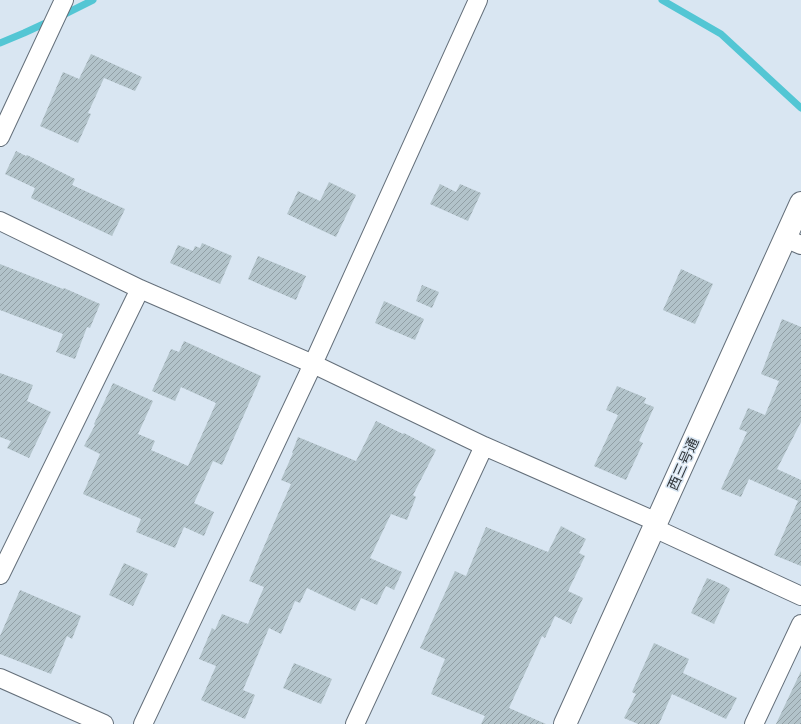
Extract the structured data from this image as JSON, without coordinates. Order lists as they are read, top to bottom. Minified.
{"streets":{"street":["西三号通"]}}
